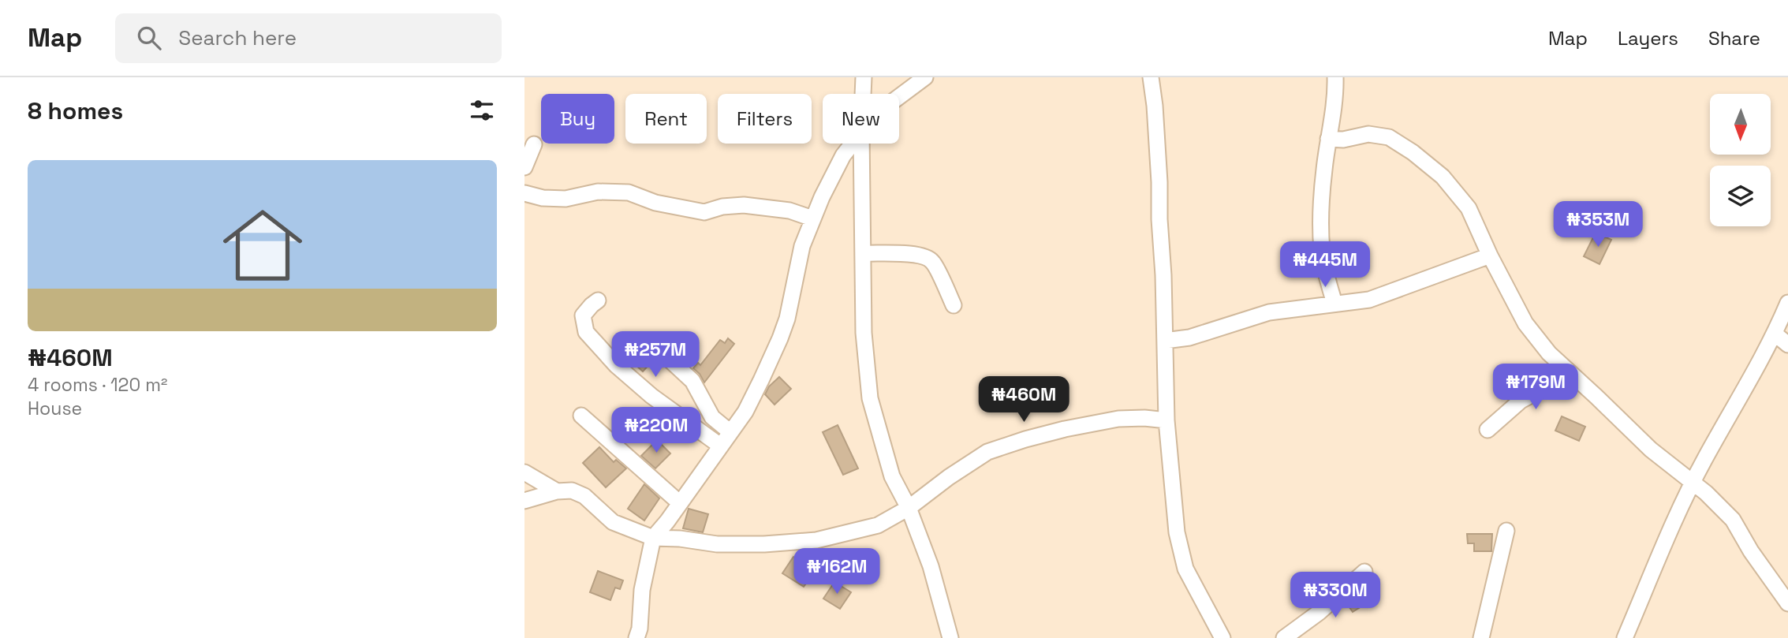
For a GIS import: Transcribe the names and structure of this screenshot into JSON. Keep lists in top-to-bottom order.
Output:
{
  "north": "bottom",
  "page": {
    "header": "Map",
    "search": "Search here",
    "nav": ["Map", "Layers", "Share"],
    "heading": "8 homes",
    "chip": [
      "Buy",
      "Rent",
      "Filters",
      "New"
    ],
    "list": [
      {
        "name": "₦460M",
        "note": "4 rooms · 120 m² · House"
      }
    ],
    "price": [
      "₦353M",
      "₦445M",
      "₦257M",
      "₦179M",
      "₦460M",
      "₦220M",
      "₦162M",
      "₦330M"
    ]
  }
}
